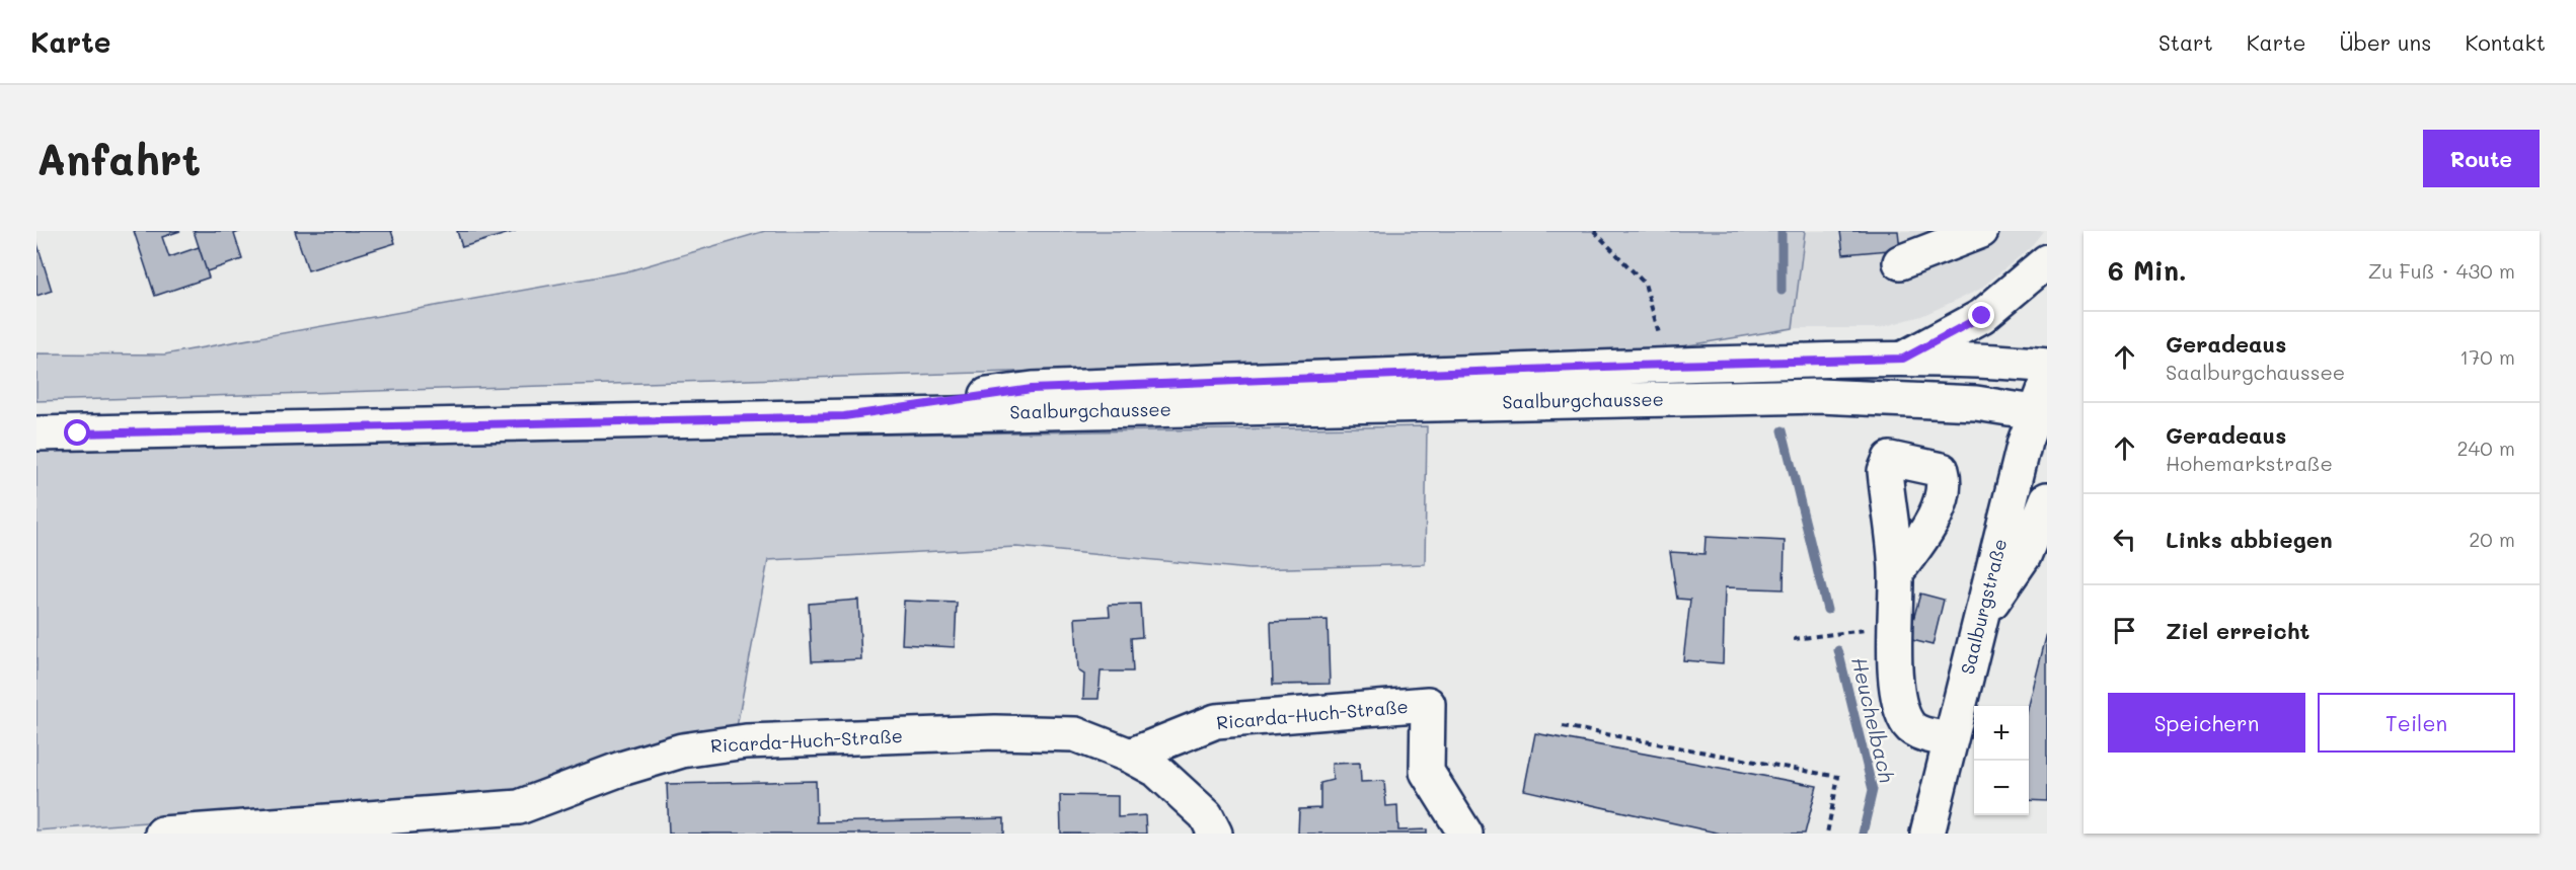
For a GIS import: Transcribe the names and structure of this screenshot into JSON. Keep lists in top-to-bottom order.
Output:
{
  "streets": {
    "main road": ["Saalburgchaussee", "Saalburgstraße", "Ricarda-Huch-Straße"]
  },
  "crossings": [
    ["Saalburgchaussee", "Saalburgstraße"]
  ],
  "water": ["Heuchelbach"],
  "page": {
    "header": "Karte",
    "nav": [
      "Start",
      "Karte",
      "Über uns",
      "Kontakt"
    ],
    "buttons": [
      "Route",
      ["Speichern", "Teilen"]
    ],
    "title": "Anfahrt",
    "heading": ["6 Min.", "Zu Fuß · 430 m"],
    "list": [
      ["Geradeaus", "Saalburgchaussee", "170 m"],
      ["Geradeaus", "Hohemarkstraße", "240 m"],
      ["Links abbiegen", "20 m"],
      "Ziel erreicht"
    ],
    "map_buttons": ["+", "−"]
  }
}
